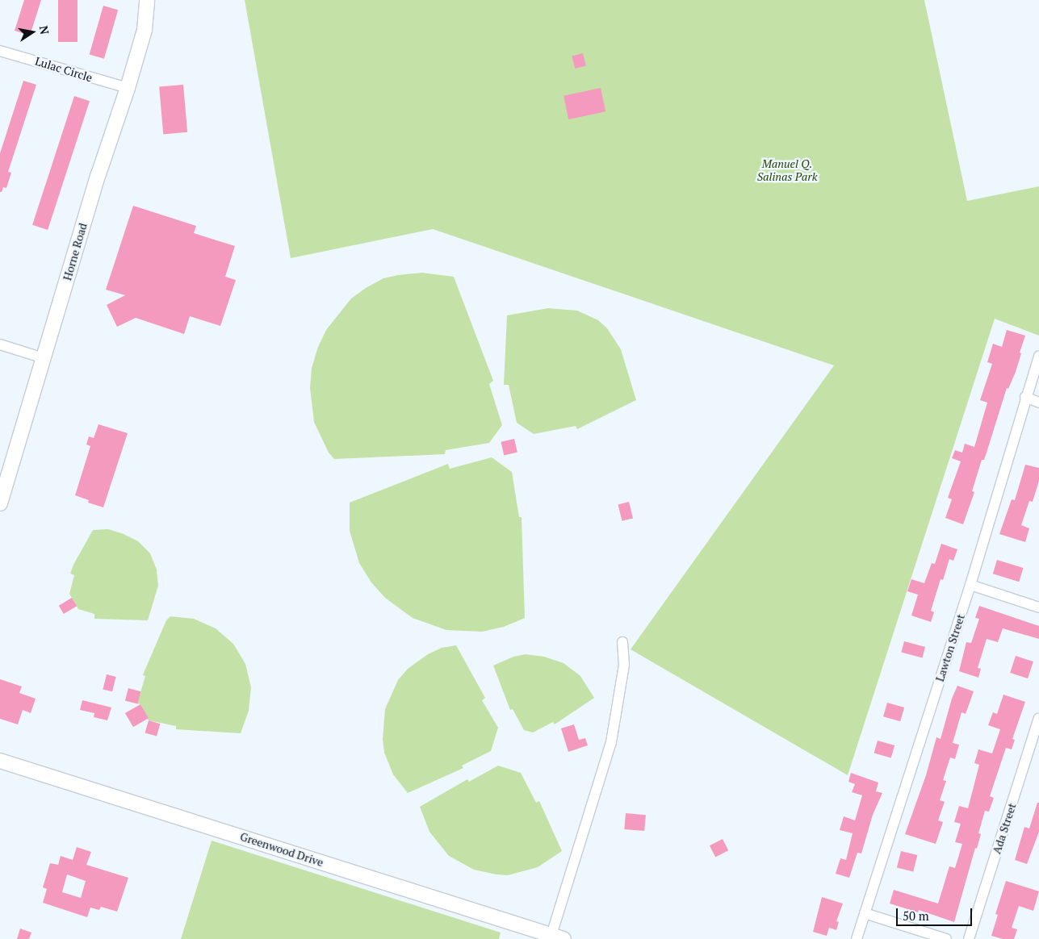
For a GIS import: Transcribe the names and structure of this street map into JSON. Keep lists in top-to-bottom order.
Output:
{
  "streets": {
    "main road": ["Horne Road", "Greenwood Drive"],
    "street": ["Lulac Circle", "Lawton Street", "Ada Street"]
  },
  "crossings": [
    ["Lulac Circle", "Horne Road"]
  ],
  "parks": ["Manuel Q. Salinas Park"],
  "scale_bar": "50 m",
  "north": "right"
}
